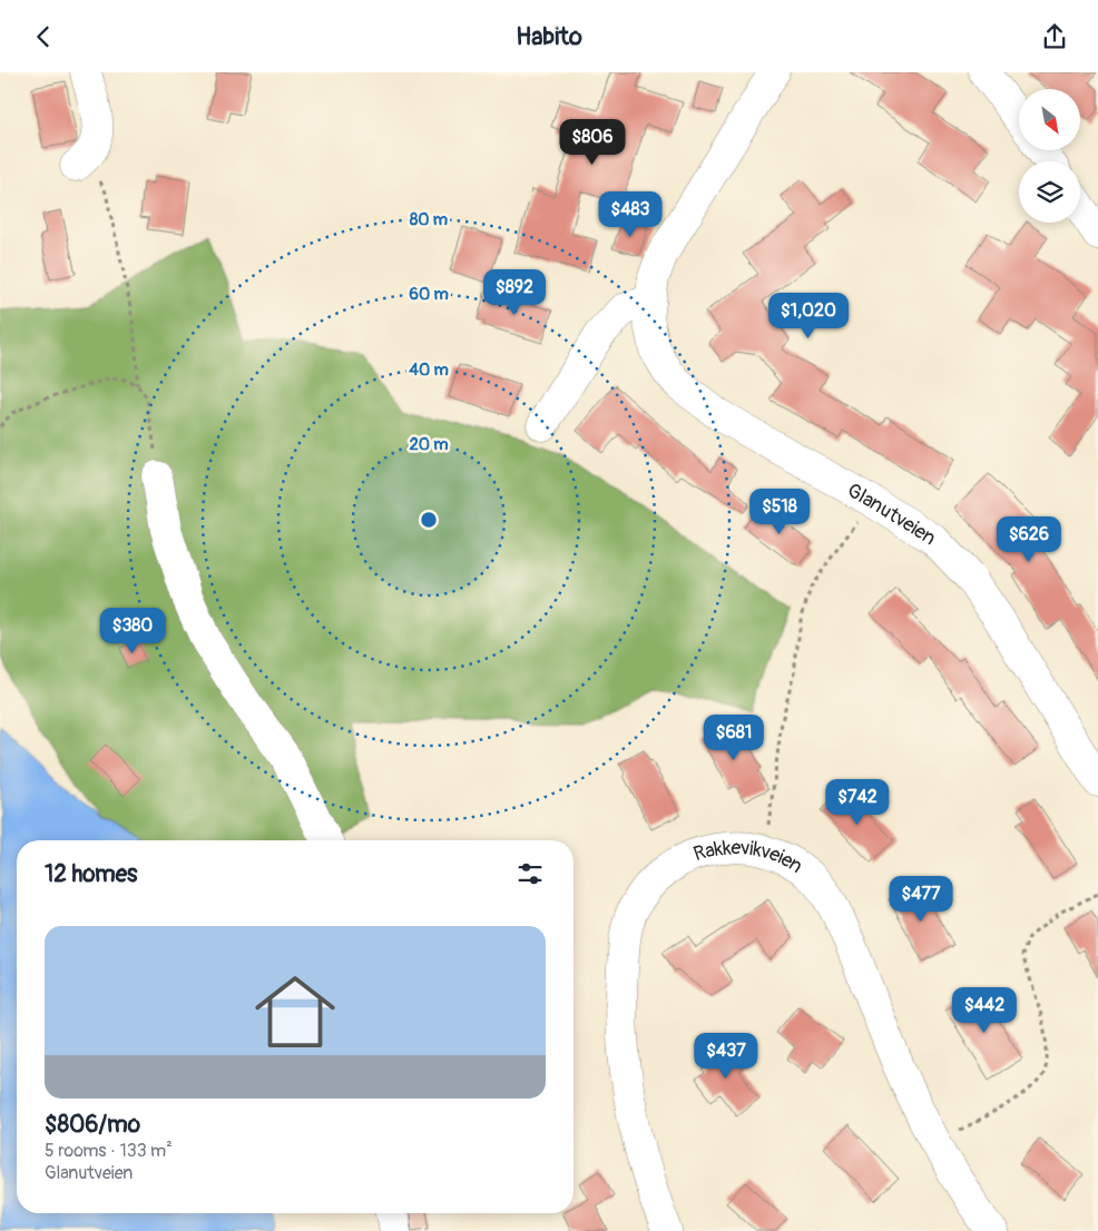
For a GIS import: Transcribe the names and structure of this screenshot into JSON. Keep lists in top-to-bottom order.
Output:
{
  "streets": {
    "street": ["Glanutveien", "Rakkevikveien"]
  },
  "north": "bottom right",
  "page": {
    "header": "Habito",
    "price": [
      "$806",
      "$483",
      "$892",
      "$1,020",
      "$518",
      "$626",
      "$380",
      "$681",
      "$742",
      "$477",
      "$442",
      "$437"
    ],
    "heading": "12 homes",
    "list": [
      {
        "name": "$806/mo",
        "note": "5 rooms · 133 m² · Glanutveien"
      }
    ]
  },
  "rings": [
    "80 m",
    "60 m",
    "40 m",
    "20 m"
  ]
}
